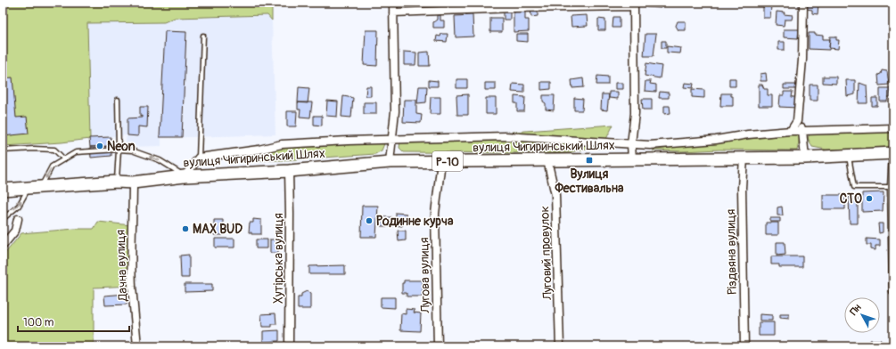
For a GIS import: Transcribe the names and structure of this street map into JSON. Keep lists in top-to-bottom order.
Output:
{
  "streets": {
    "main road": ["вулиця Чигиринський Шлях", "Р-10"],
    "street": [
      "Різдвяна вулиця",
      "Луговий провулок",
      "Хутірська вулиця",
      "Дачна вулиця",
      "Лугова вулиця"
    ]
  },
  "crossings": [
    ["вулиця Чигиринський Шлях", "Різдвяна вулиця"],
    ["вулиця Чигиринський Шлях", "Луговий провулок"],
    ["вулиця Чигиринський Шлях", "Хутірська вулиця"],
    ["вулиця Чигиринський Шлях", "Дачна вулиця"],
    ["вулиця Чигиринський Шлях", "Лугова вулиця"]
  ],
  "places": {
    "other": [
      "Neon",
      "СТО",
      "Родинне курча",
      "MAX BUD"
    ],
    "transit": ["Вулиця Фестивальна"]
  },
  "scale_bar": "100 m",
  "north": "top left"
}
